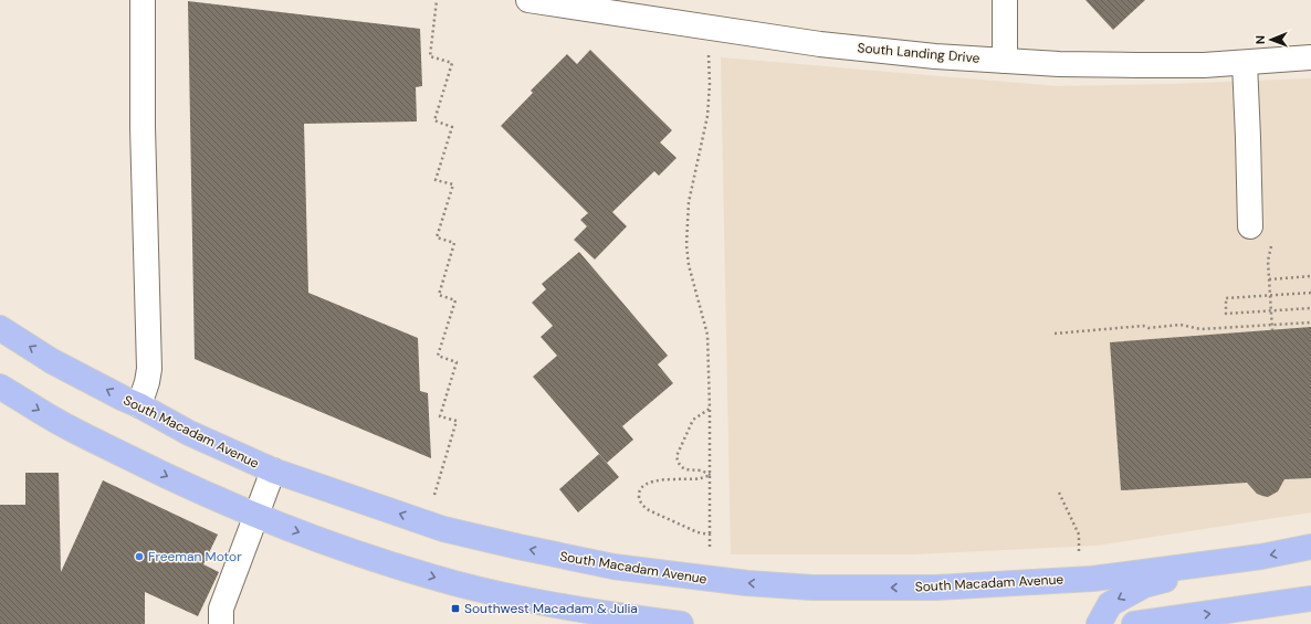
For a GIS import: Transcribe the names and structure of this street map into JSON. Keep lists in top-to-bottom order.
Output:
{
  "streets": {
    "main road": ["South Macadam Avenue"],
    "street": ["South Landing Drive"]
  },
  "places": {
    "other": ["Freeman Motor"],
    "transit": ["Southwest Macadam & Julia"]
  },
  "north": "left"
}
